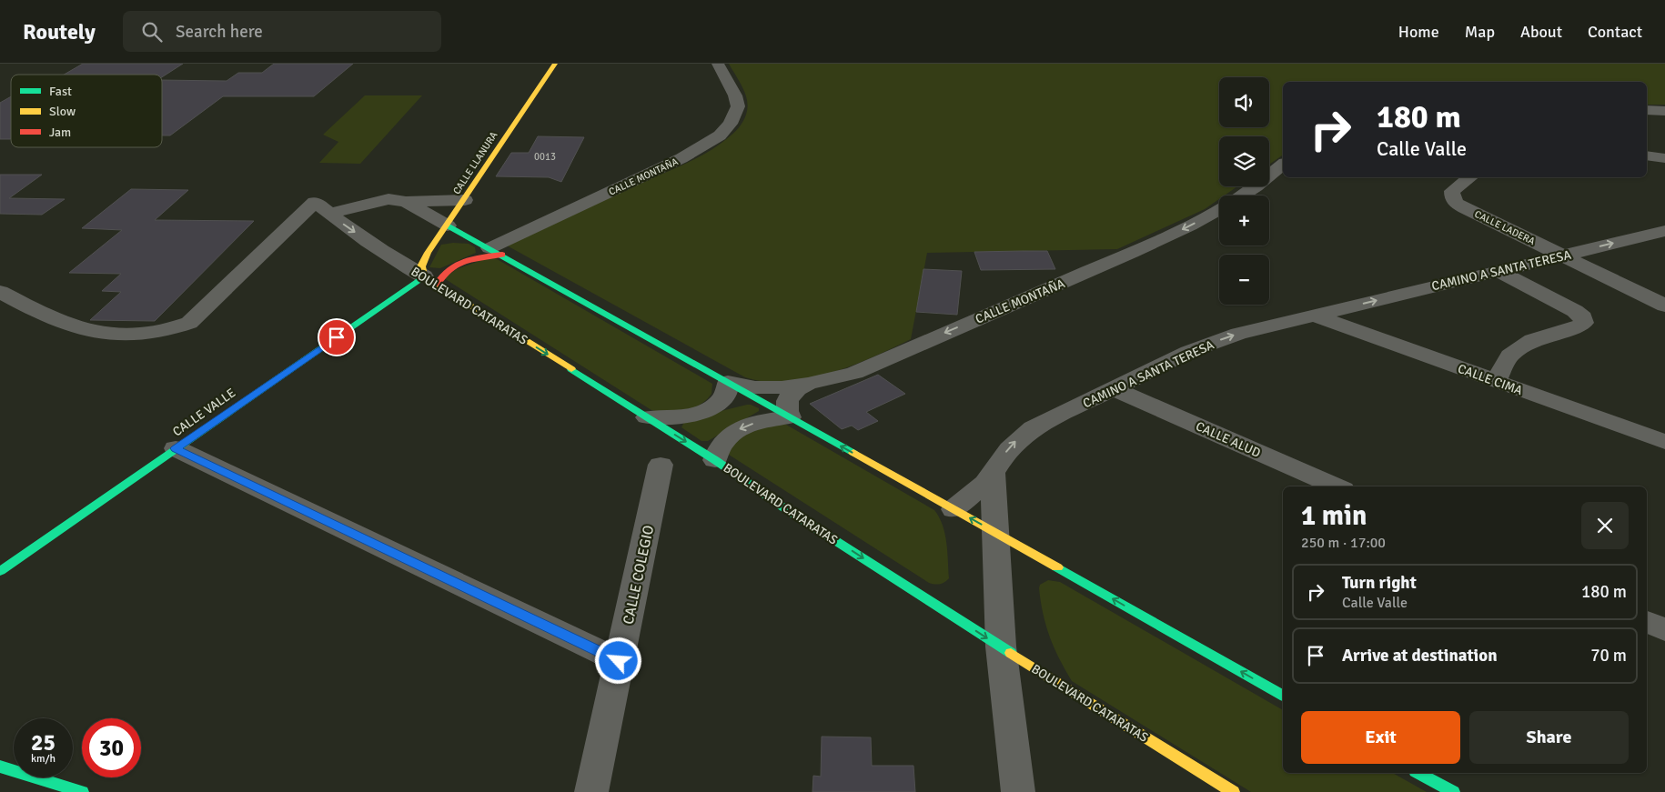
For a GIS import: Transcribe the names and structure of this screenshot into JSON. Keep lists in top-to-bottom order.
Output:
{
  "streets": {
    "street": [
      "CALLE LLANURA",
      "CALLE MONTAÑA",
      "CALLE LADERA",
      "CAMINO A SANTA TERESA",
      "BOULEVARD CATARATAS",
      "CALLE CIMA",
      "CALLE VALLE",
      "CALLE ALUD",
      "CALLE COLEGIO"
    ]
  },
  "crossings": [
    ["CALLE LLANURA", "BOULEVARD CATARATAS"],
    ["CALLE LLANURA", "CALLE VALLE"],
    ["CALLE MONTAÑA", "CALLE VALLE"],
    ["CALLE LADERA", "CAMINO A SANTA TERESA"],
    ["CAMINO A SANTA TERESA", "CALLE CIMA"],
    ["CAMINO A SANTA TERESA", "CALLE ALUD"],
    ["BOULEVARD CATARATAS", "CALLE VALLE"]
  ],
  "one_way": ["CALLE MONTAÑA", "CAMINO A SANTA TERESA"],
  "house_numbers": ["0013"],
  "legend": ["Fast", "Slow", "Jam"],
  "page": {
    "header": "Routely",
    "search": "Search here",
    "nav": [
      "Home",
      "Map",
      "About",
      "Contact"
    ],
    "map_buttons": ["+", "−"],
    "turn": ["180 m", "Calle Valle"],
    "heading": ["1 min", "250 m · 17:00"],
    "list": [
      {
        "name": "Turn right",
        "note": "Calle Valle",
        "value": "180 m"
      },
      {
        "name": "Arrive at destination",
        "value": "70 m"
      }
    ],
    "buttons": ["Exit", "Share"],
    "speed": "25 km/h",
    "limit": "30"
  }
}
